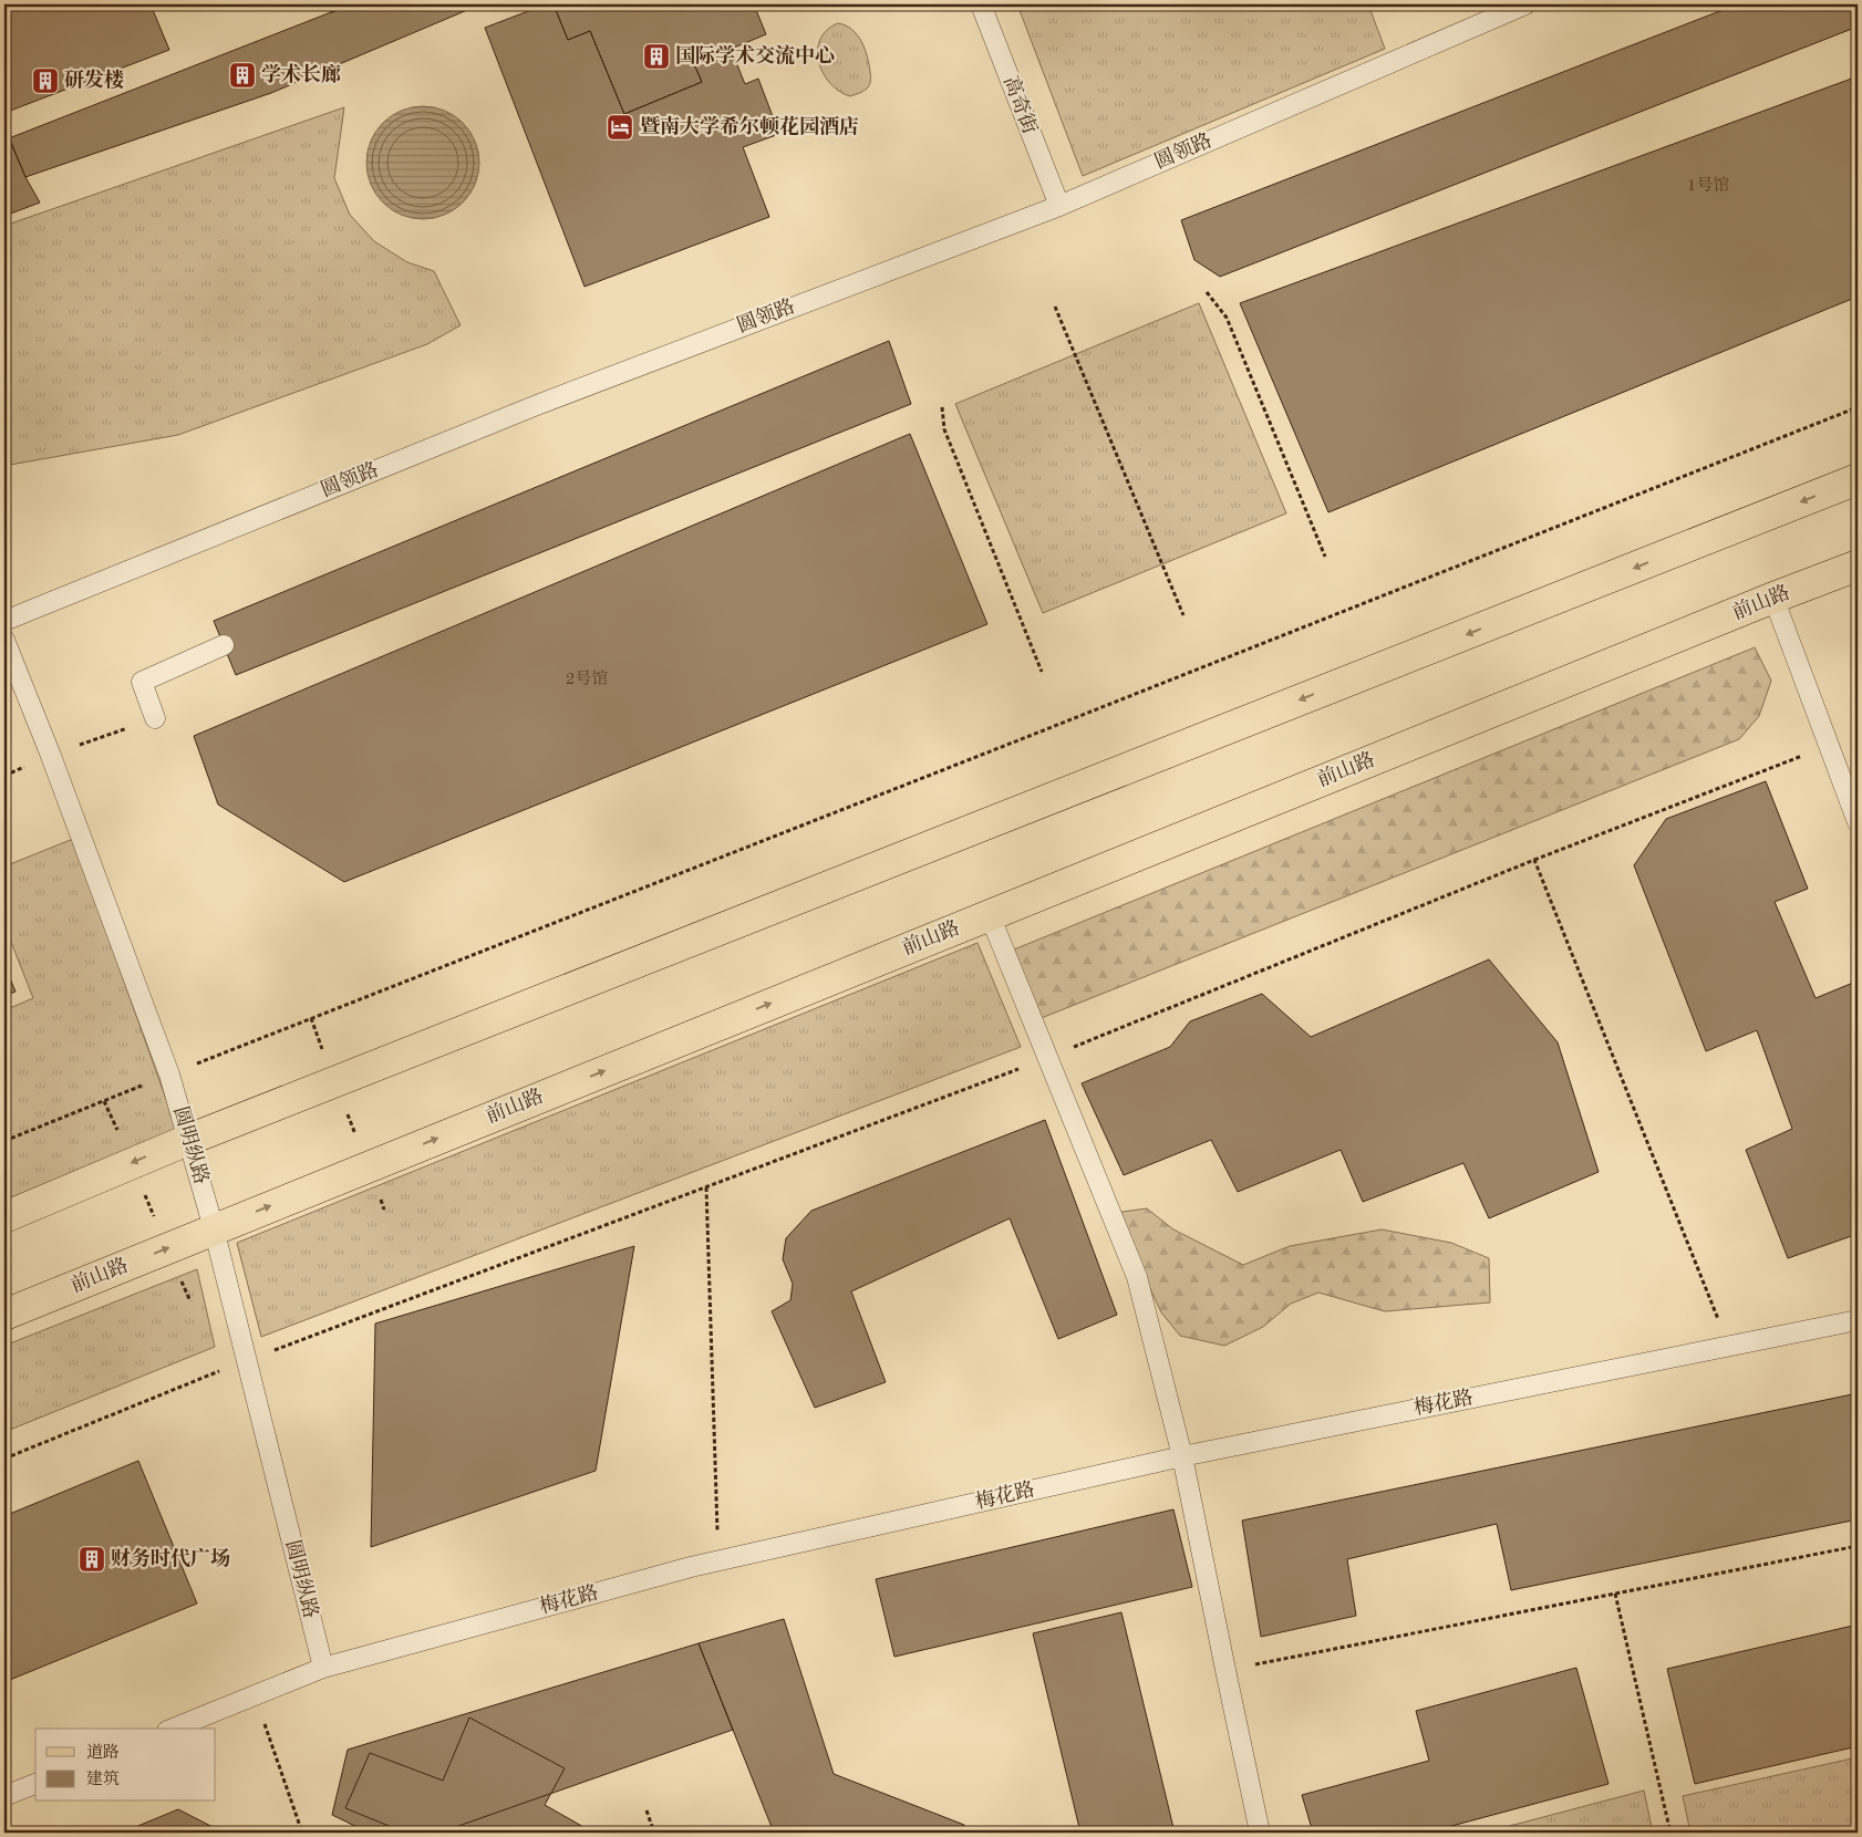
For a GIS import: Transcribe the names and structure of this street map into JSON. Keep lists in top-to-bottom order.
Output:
{
  "streets": {
    "main road": ["前山路"],
    "lane": [
      "高奇街",
      "圆领路",
      "圆明纵路",
      "梅花路"
    ]
  },
  "crossings": [
    ["高奇街", "圆领路"],
    ["前山路", "圆明纵路"],
    ["圆明纵路", "梅花路"]
  ],
  "places": {
    "building": [
      "国际学术交流中心",
      "学术长廊",
      "研发楼",
      "财务时代广场"
    ],
    "hotel": ["暨南大学希尔顿花园酒店"]
  },
  "house_numbers": ["1号馆", "2号馆"],
  "legend": ["道路", "建筑"]
}
